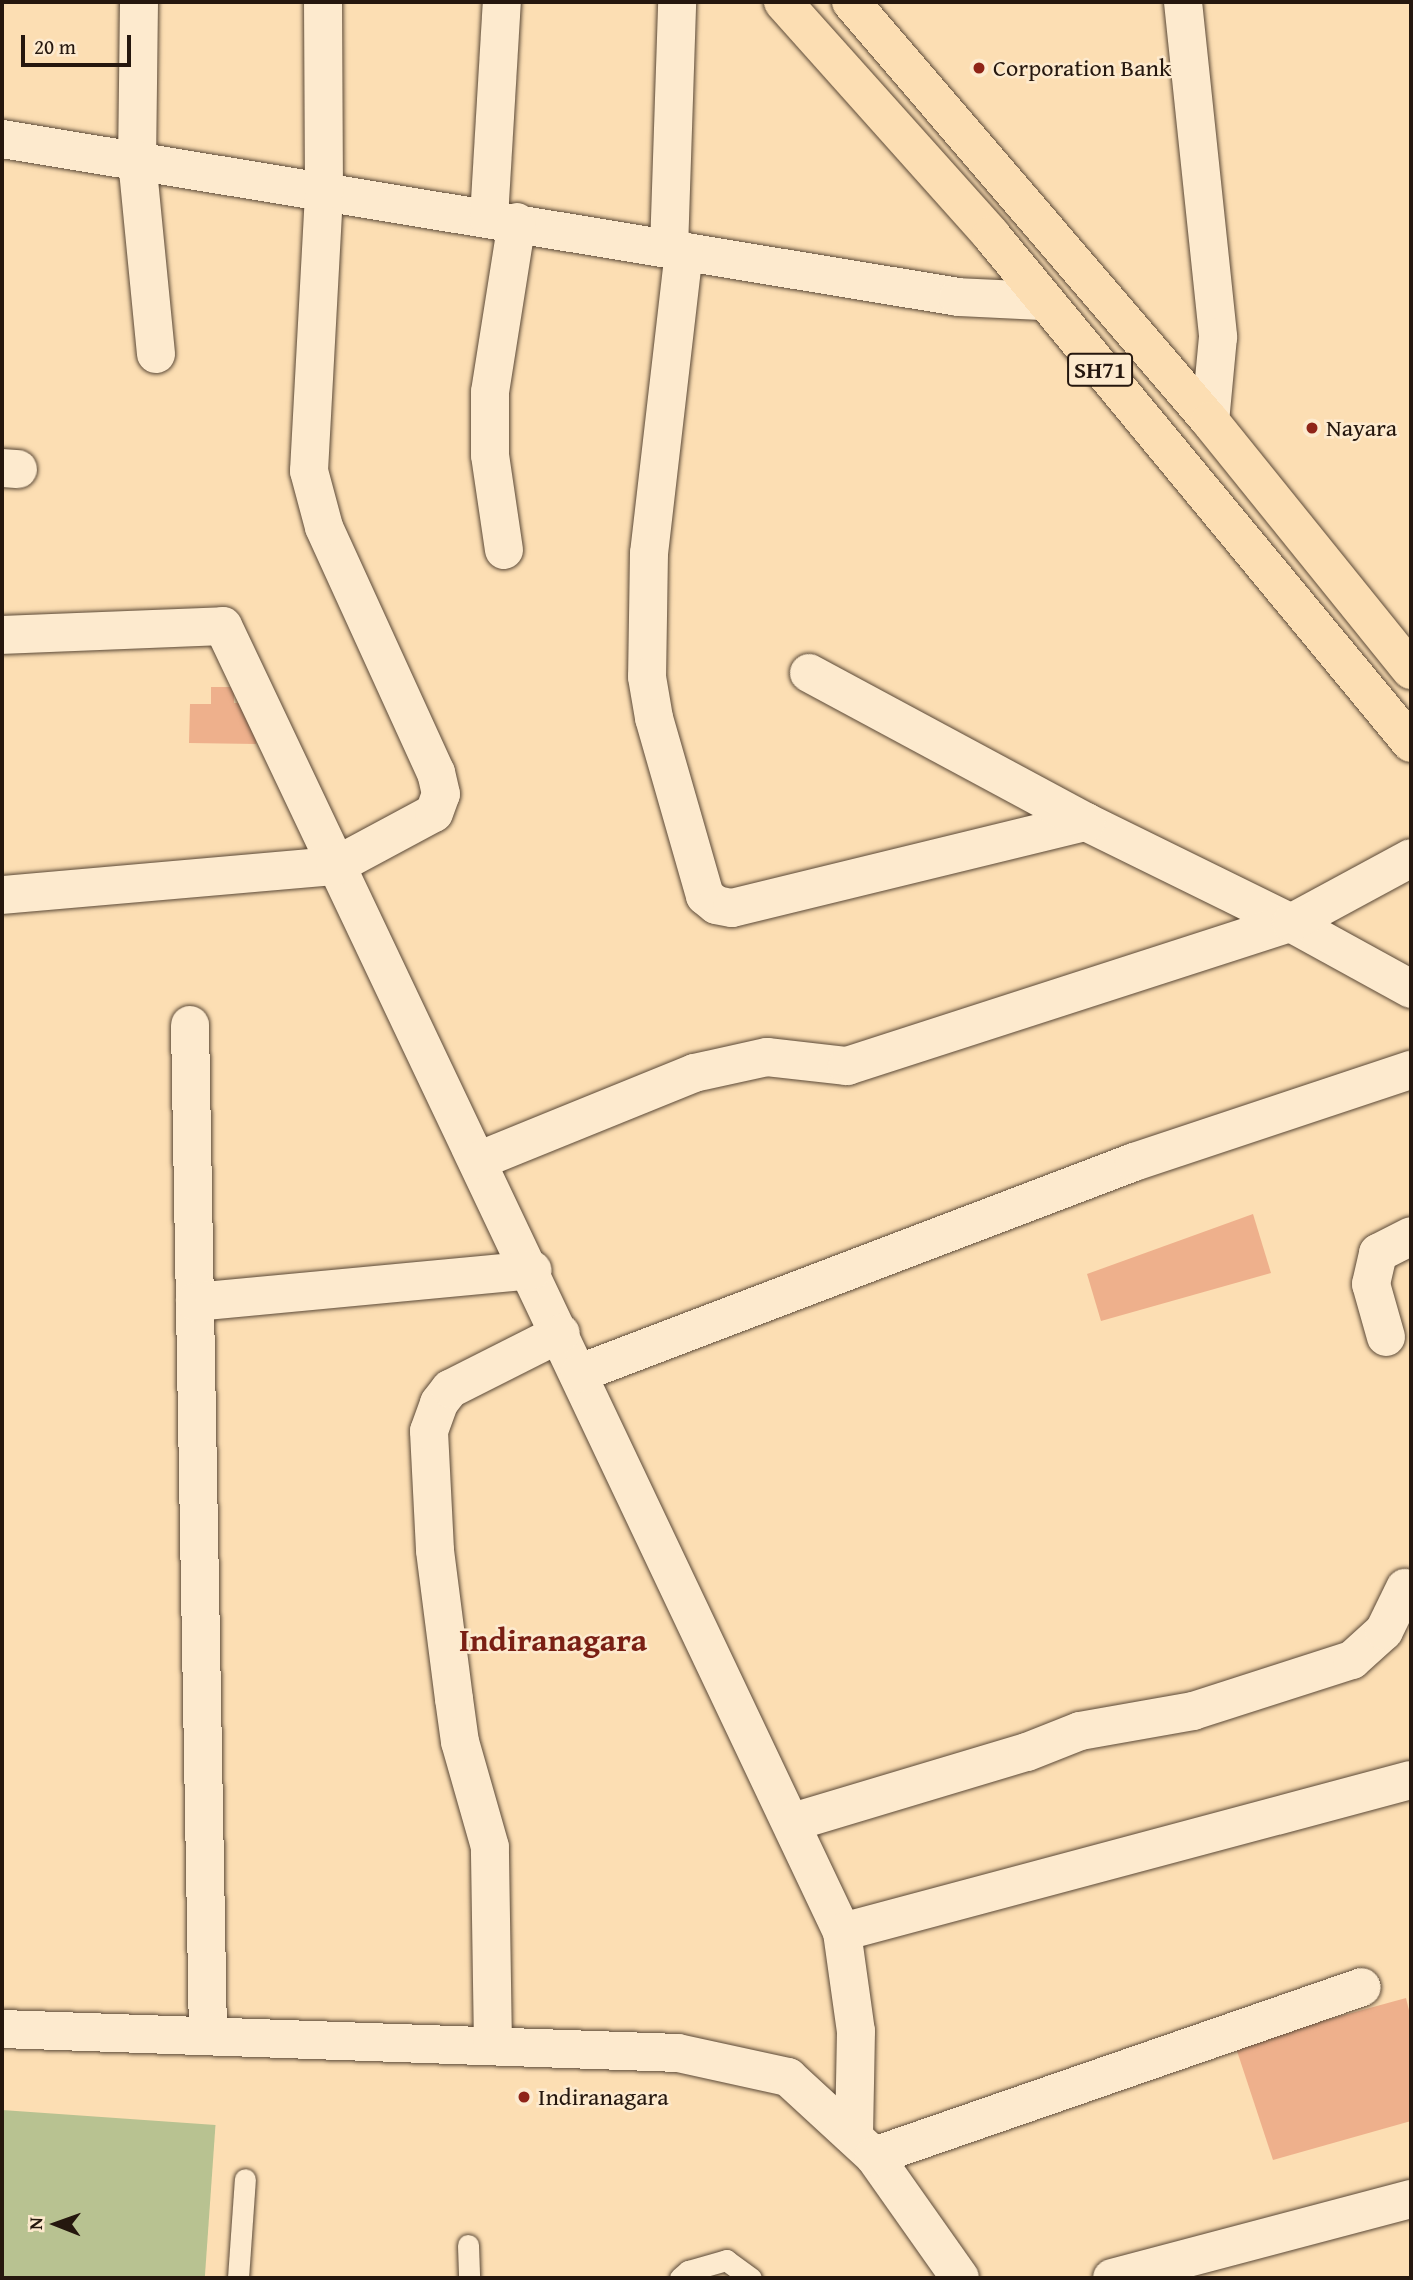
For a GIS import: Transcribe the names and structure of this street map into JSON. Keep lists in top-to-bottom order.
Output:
{
  "streets": {
    "main road": ["SH71"]
  },
  "districts": ["Indiranagara"],
  "places": ["Corporation Bank", "Nayara", "Indiranagara"],
  "scale_bar": "20 m",
  "north": "left"
}
